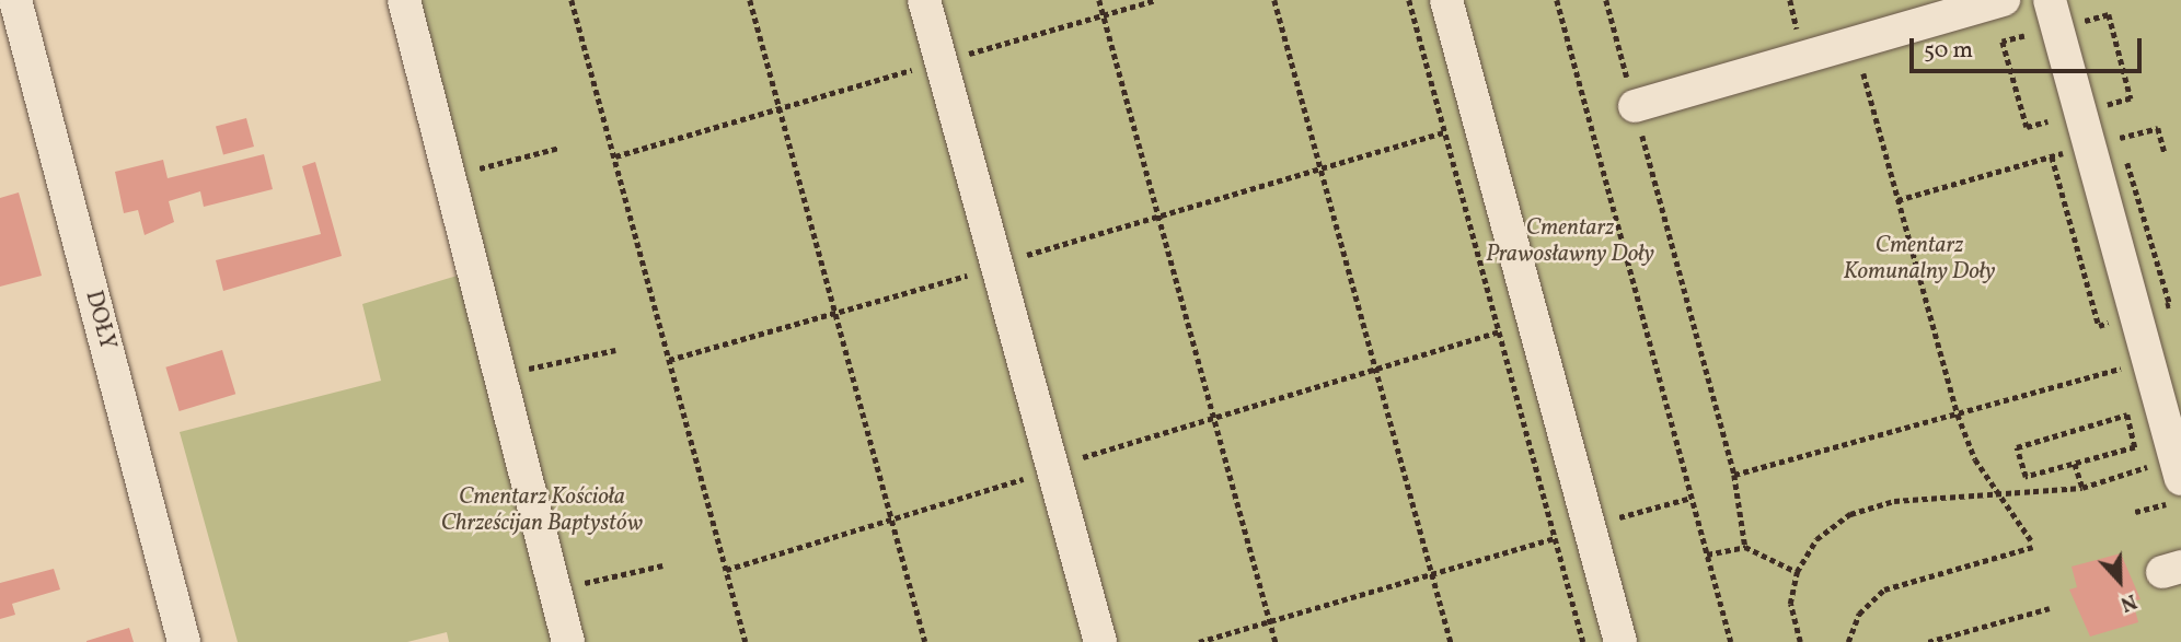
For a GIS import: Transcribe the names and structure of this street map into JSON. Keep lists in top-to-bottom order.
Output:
{
  "streets": {
    "street": ["DOŁY"]
  },
  "parks": ["Cmentarz Prawosławny Doły", "Cmentarz Komunalny Doły", "Cmentarz Kościoła Chrześcijan Baptystów"],
  "scale_bar": "50 m",
  "north": "bottom"
}
